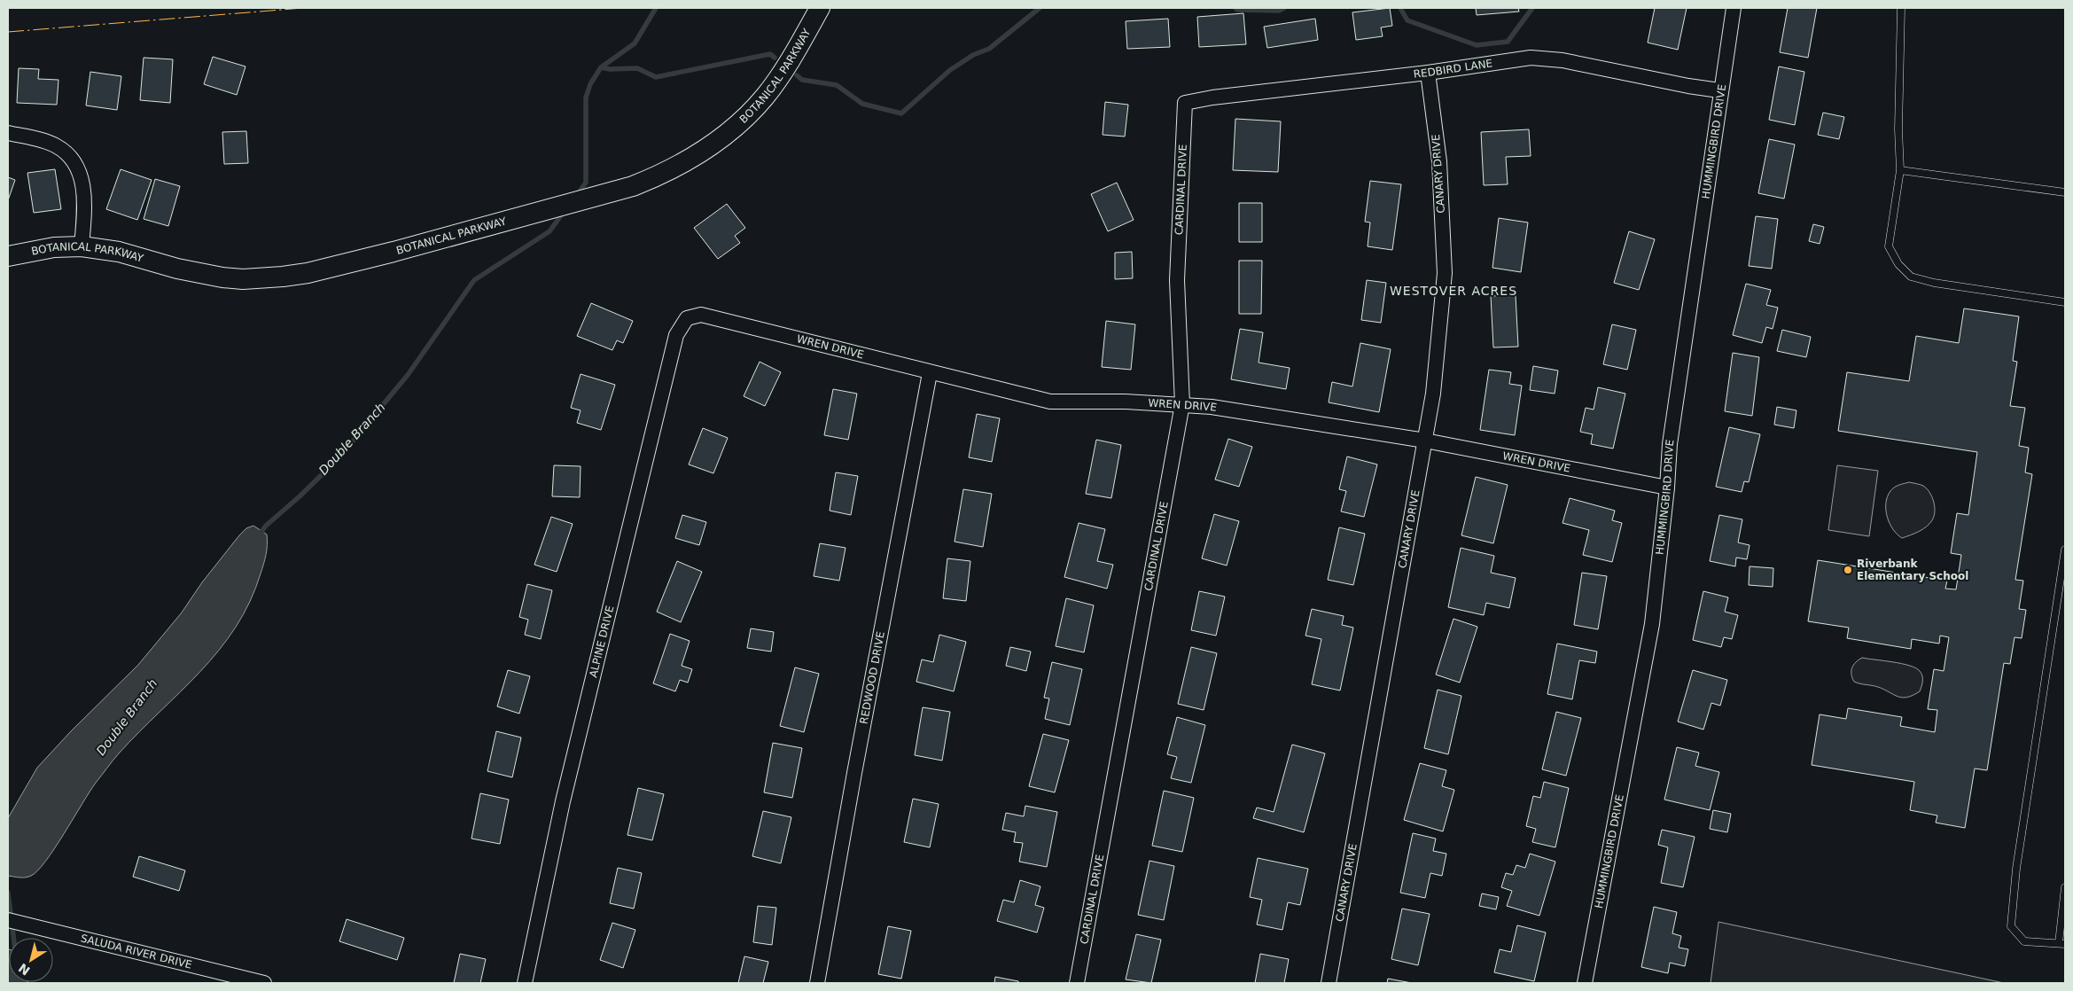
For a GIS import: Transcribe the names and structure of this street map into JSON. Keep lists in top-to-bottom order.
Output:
{
  "streets": {
    "street": [
      "REDBIRD LANE",
      "BOTANICAL PARKWAY",
      "HUMMINGBIRD DRIVE",
      "CANARY DRIVE",
      "CARDINAL DRIVE",
      "WREN DRIVE",
      "ALPINE DRIVE",
      "REDWOOD DRIVE",
      "SALUDA RIVER DRIVE"
    ]
  },
  "crossings": [
    ["REDBIRD LANE", "HUMMINGBIRD DRIVE"],
    ["REDBIRD LANE", "CANARY DRIVE"],
    ["REDBIRD LANE", "CARDINAL DRIVE"],
    ["HUMMINGBIRD DRIVE", "WREN DRIVE"],
    ["CANARY DRIVE", "WREN DRIVE"],
    ["CARDINAL DRIVE", "WREN DRIVE"],
    ["WREN DRIVE", "ALPINE DRIVE"],
    ["WREN DRIVE", "REDWOOD DRIVE"]
  ],
  "districts": ["WESTOVER ACRES"],
  "water": ["Double Branch"],
  "places": ["Riverbank Elementary School"],
  "north": "bottom left"
}
